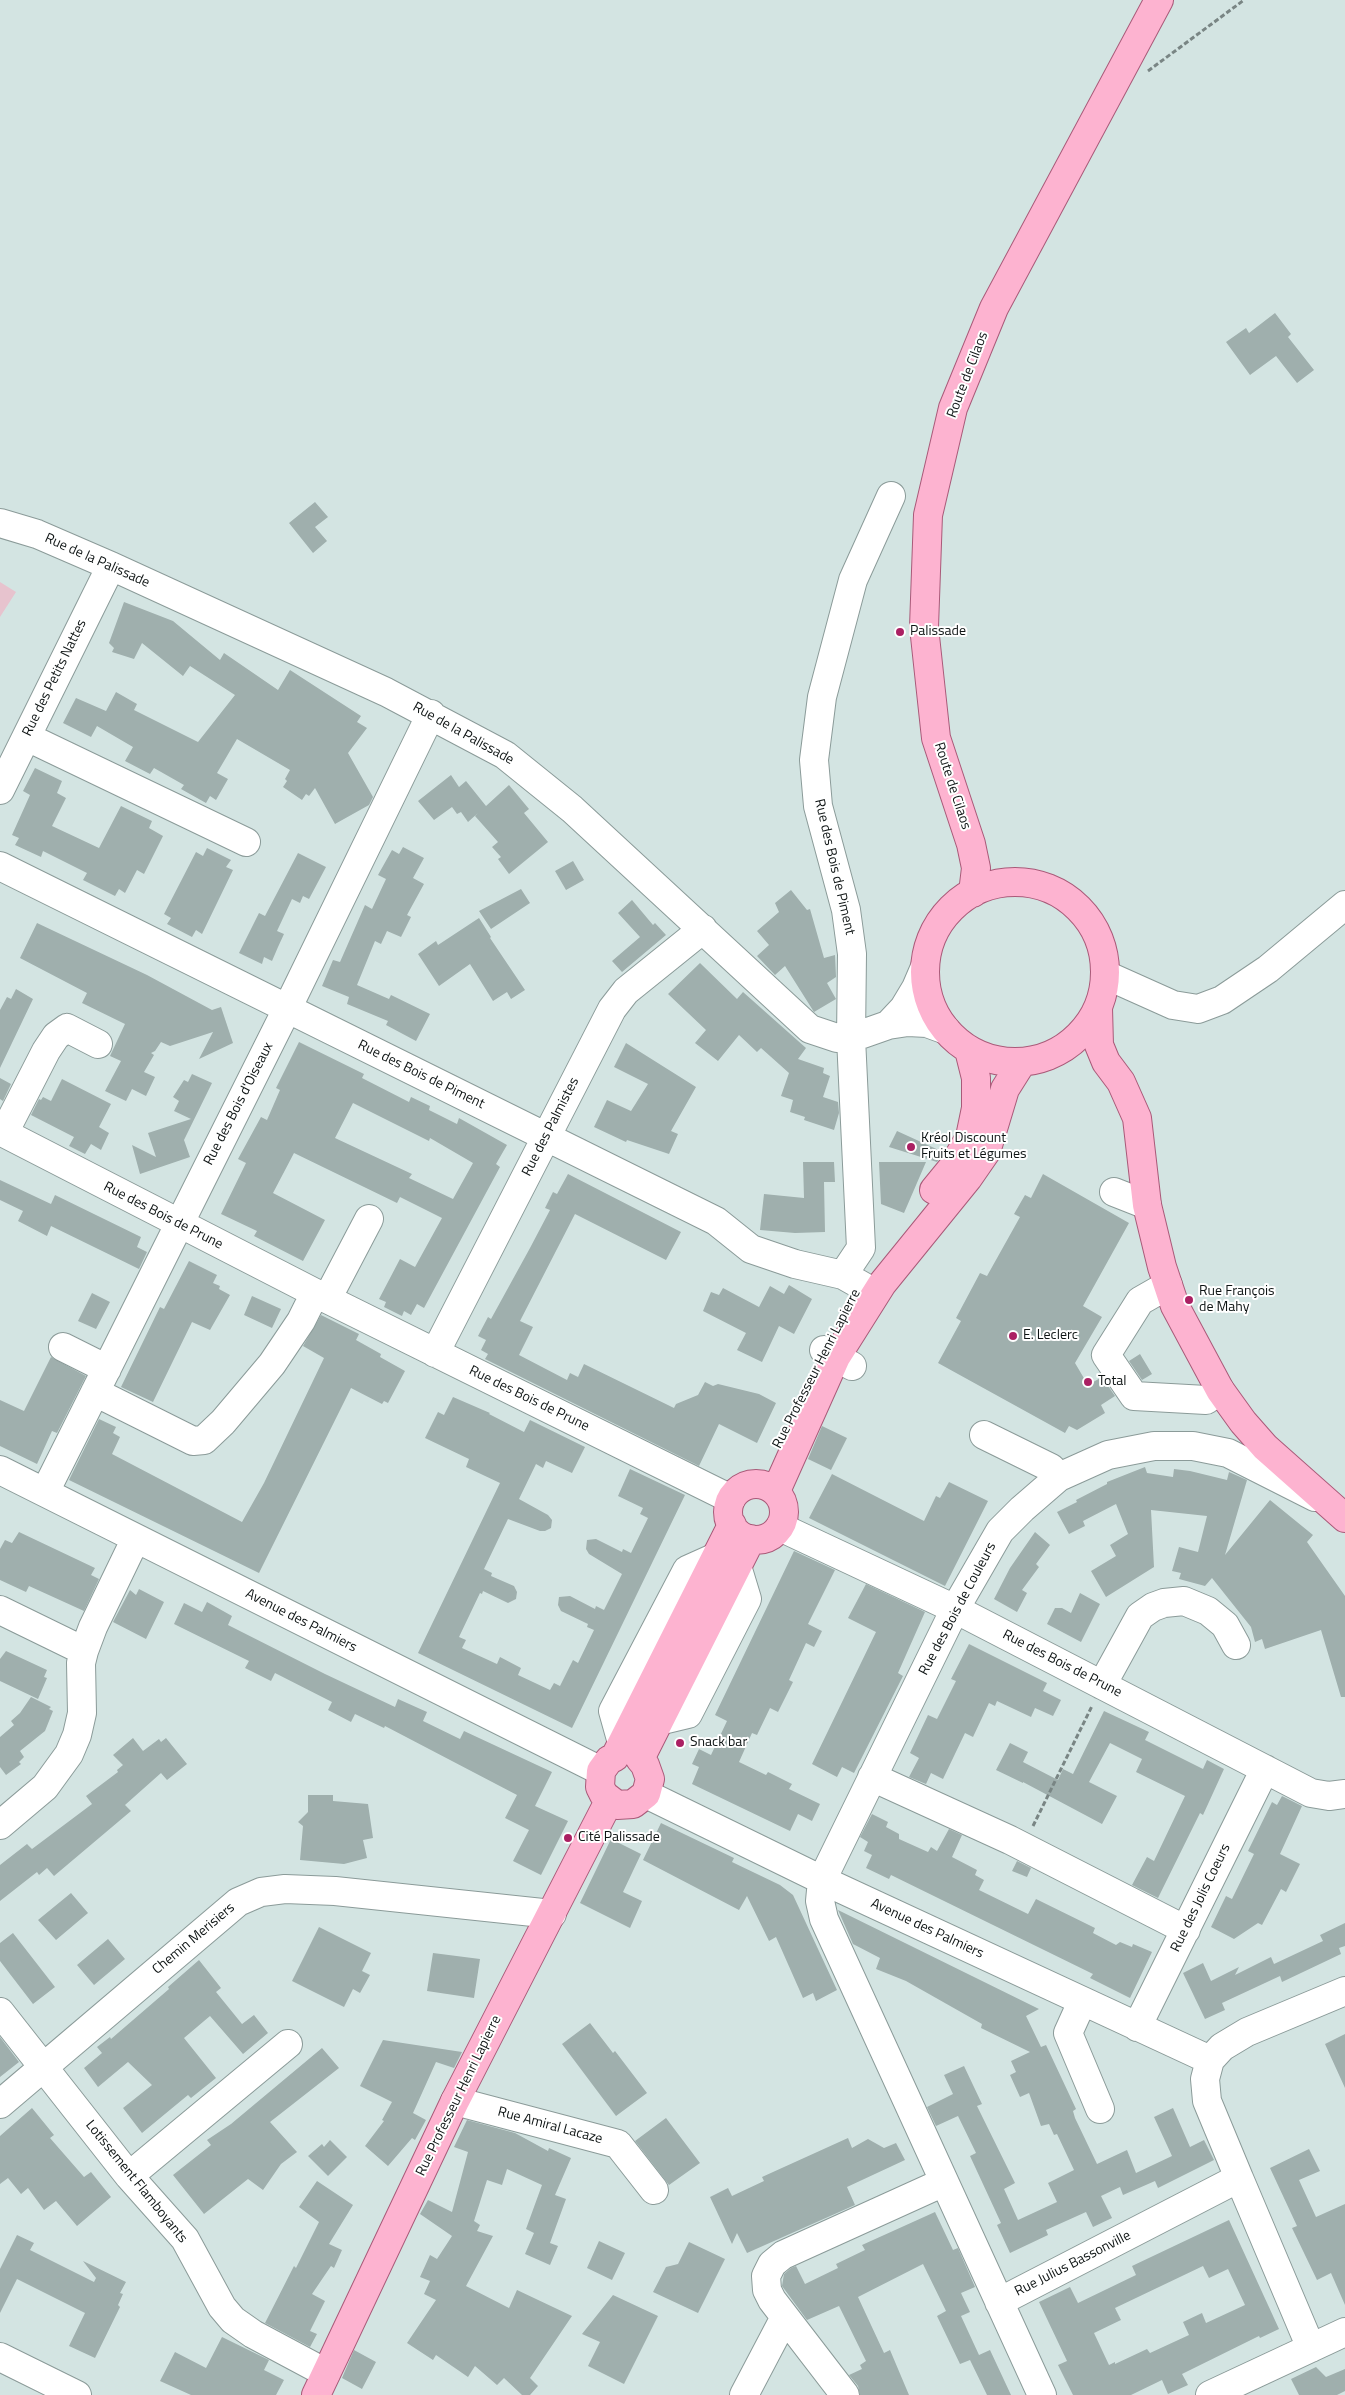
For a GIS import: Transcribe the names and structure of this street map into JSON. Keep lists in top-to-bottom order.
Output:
{
  "streets": {
    "main road": ["Route de Cilaos", "Rue Professeur Henri Lapierre"],
    "street": [
      "Rue de la Palissade",
      "Rue des Petits Nattes",
      "Rue des Bois de Piment",
      "Rue des Bois d'Oiseaux",
      "Rue des Palmistes",
      "Rue des Bois de Prune",
      "Rue des Bois de Couleurs",
      "Avenue des Palmiers",
      "Rue des Jolis Coeurs",
      "Chemin Merisiers",
      "Rue Amiral Lacaze",
      "Lotissement Flamboyants",
      "Rue Julius Bassonville"
    ]
  },
  "crossings": [
    ["Rue de la Palissade", "Rue des Petits Nattes"],
    ["Rue de la Palissade", "Rue des Bois de Piment"],
    ["Rue de la Palissade", "Rue des Bois d'Oiseaux"],
    ["Rue de la Palissade", "Rue des Palmistes"],
    ["Rue des Bois de Piment", "Rue des Bois d'Oiseaux"],
    ["Rue des Bois de Piment", "Rue des Palmistes"],
    ["Rue des Bois de Piment", "Rue Professeur Henri Lapierre"],
    ["Rue des Bois d'Oiseaux", "Rue des Bois de Prune"],
    ["Rue des Bois d'Oiseaux", "Avenue des Palmiers"],
    ["Rue des Palmistes", "Rue des Bois de Prune"],
    ["Rue des Bois de Prune", "Rue Professeur Henri Lapierre"],
    ["Rue des Bois de Prune", "Rue des Bois de Couleurs"],
    ["Rue des Bois de Prune", "Rue des Jolis Coeurs"],
    ["Rue Professeur Henri Lapierre", "Avenue des Palmiers"],
    ["Rue Professeur Henri Lapierre", "Chemin Merisiers"],
    ["Rue Professeur Henri Lapierre", "Rue Amiral Lacaze"],
    ["Rue Professeur Henri Lapierre", "Lotissement Flamboyants"],
    ["Rue des Bois de Couleurs", "Avenue des Palmiers"],
    ["Rue des Bois de Couleurs", "Rue Julius Bassonville"],
    ["Avenue des Palmiers", "Rue des Jolis Coeurs"],
    ["Avenue des Palmiers", "Rue Julius Bassonville"],
    ["Chemin Merisiers", "Lotissement Flamboyants"]
  ],
  "places": [
    "Palissade",
    "Kréol Discount Fruits et Légumes",
    "Rue François de Mahy",
    "E. Leclerc",
    "Total",
    "Snack bar",
    "Cité Palissade"
  ]
}
